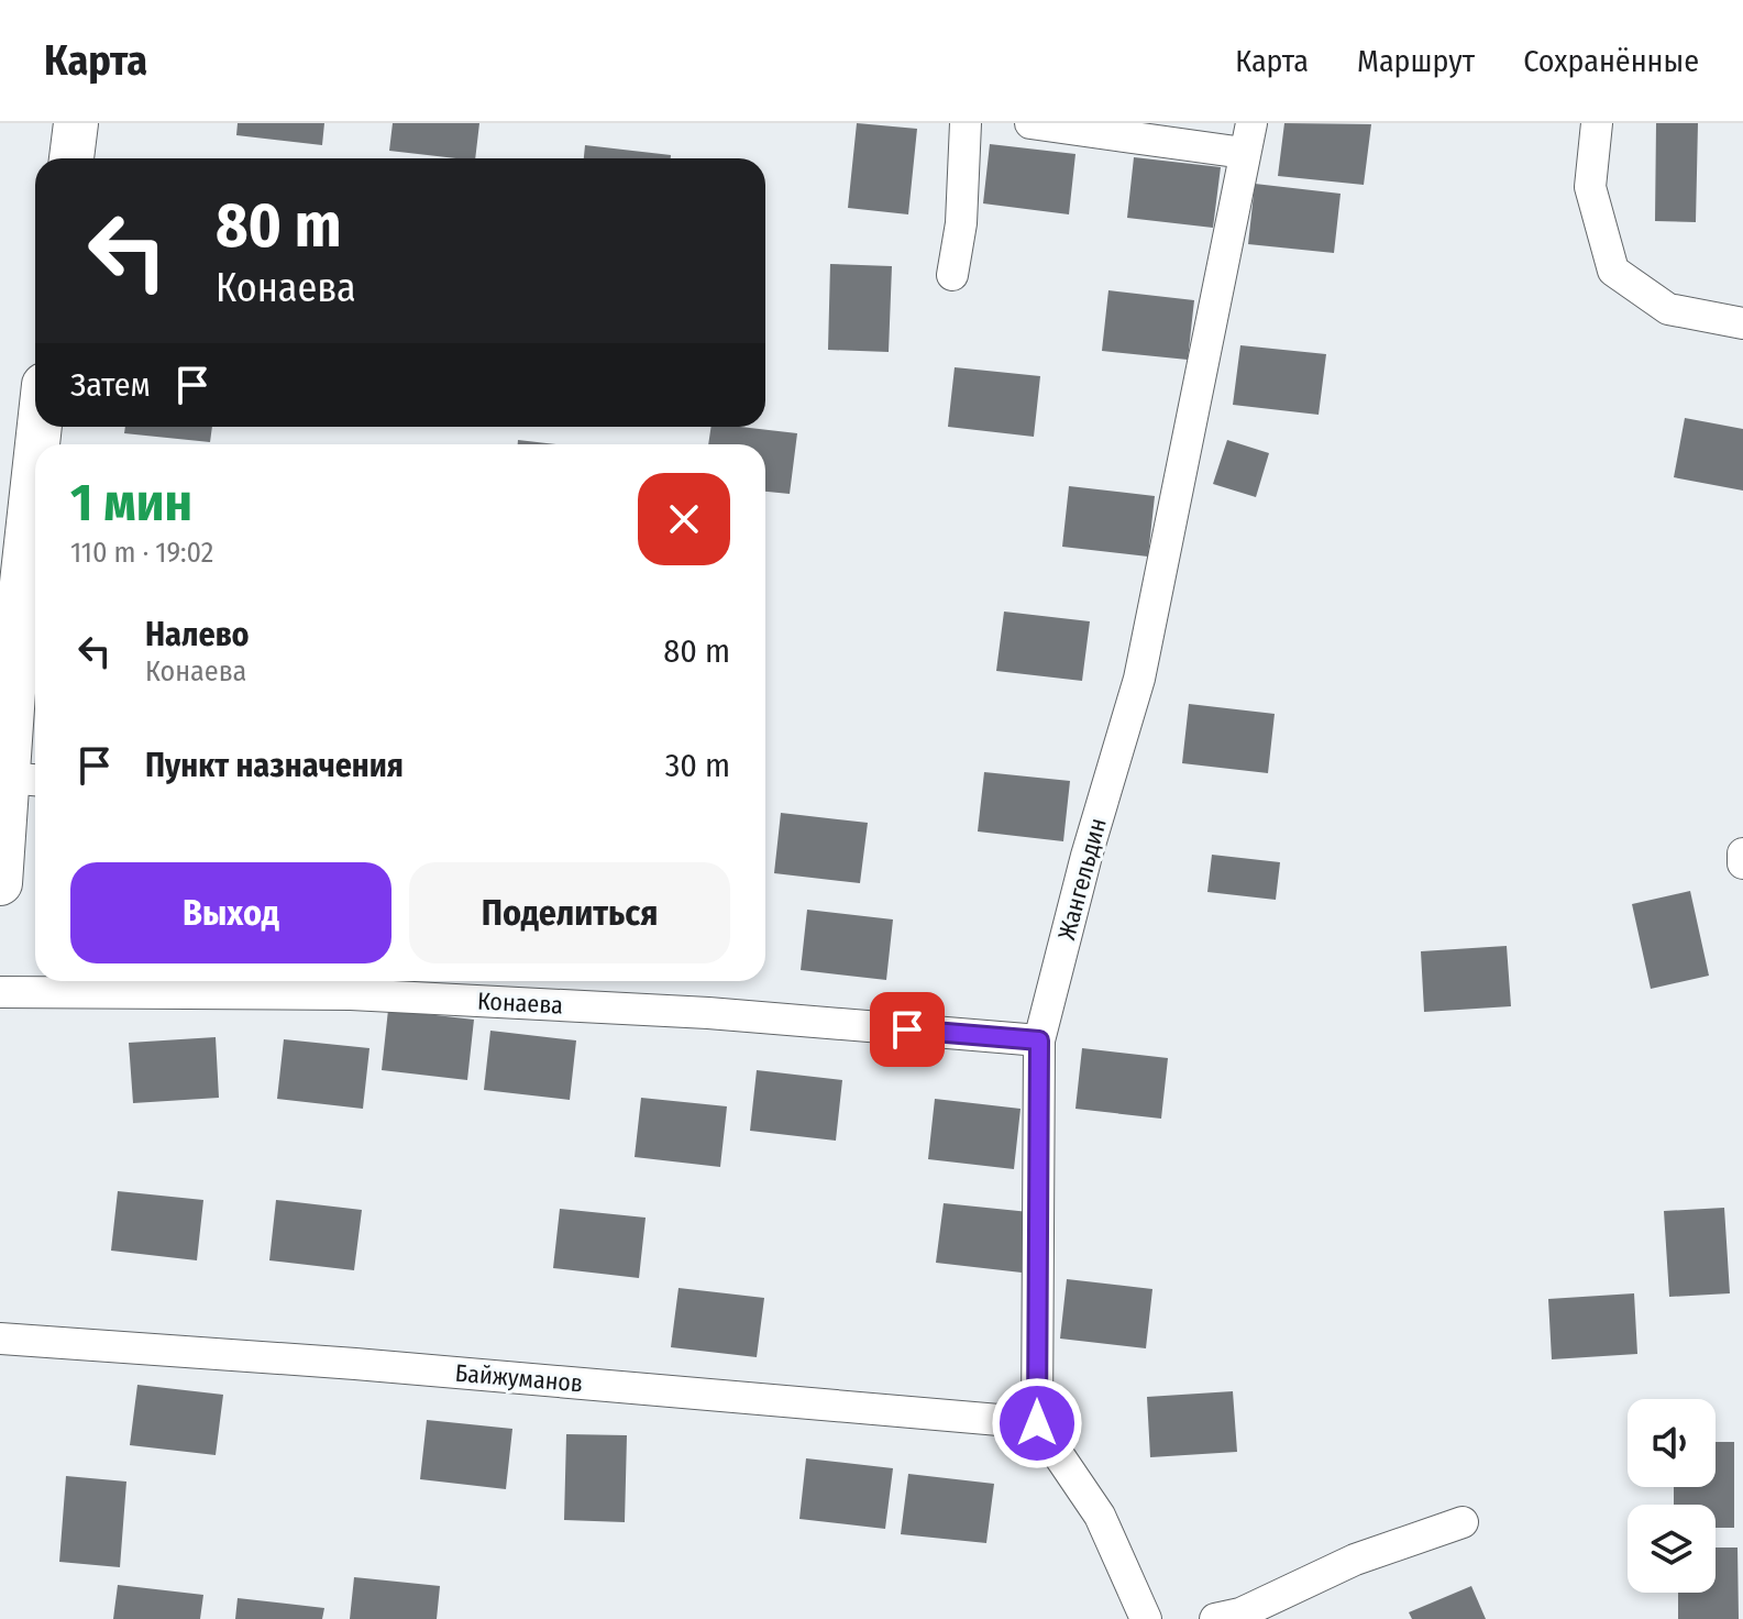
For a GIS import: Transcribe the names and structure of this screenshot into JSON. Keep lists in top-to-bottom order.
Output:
{
  "streets": {
    "street": ["Жангельдин", "Конаева", "Байжуманов"]
  },
  "crossings": [
    ["Жангельдин", "Конаева"],
    ["Жангельдин", "Байжуманов"]
  ],
  "page": {
    "header": "Карта",
    "nav": ["Карта", "Маршрут", "Сохранённые"],
    "turn": ["80 m", "Конаева"],
    "then": "Затем",
    "heading": ["1 мин", "110 m · 19:02"],
    "list": [
      {
        "name": "Налево",
        "note": "Конаева",
        "value": "80 m"
      },
      {
        "name": "Пункт назначения",
        "value": "30 m"
      }
    ],
    "buttons": ["Выход", "Поделиться"]
  }
}
